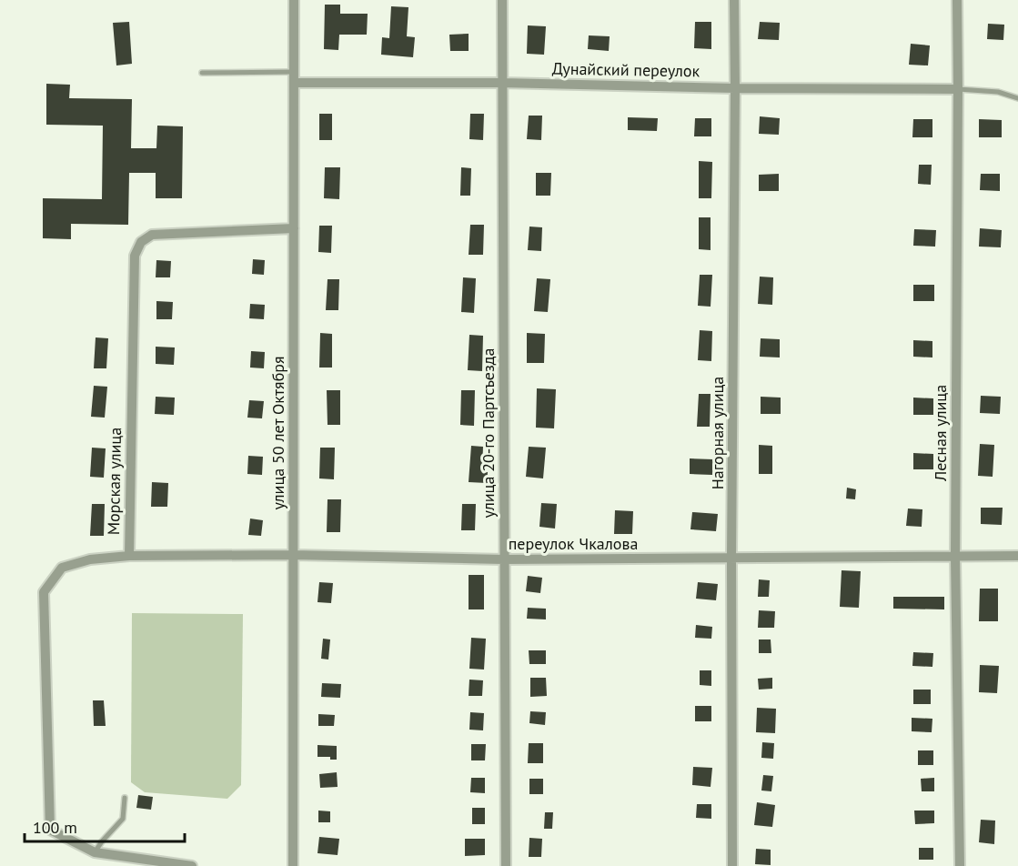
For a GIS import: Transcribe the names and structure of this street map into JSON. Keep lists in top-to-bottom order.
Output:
{
  "streets": {
    "street": [
      "Дунайский переулок",
      "улица 50 лет Октября",
      "улица 20-го Партсъезда",
      "Нагорная улица",
      "Лесная улица",
      "Морская улица",
      "переулок Чкалова"
    ]
  },
  "crossings": [
    ["Дунайский переулок", "улица 50 лет Октября"],
    ["Дунайский переулок", "улица 20-го Партсъезда"],
    ["Дунайский переулок", "Нагорная улица"],
    ["Дунайский переулок", "Лесная улица"],
    ["улица 50 лет Октября", "Морская улица"],
    ["улица 50 лет Октября", "переулок Чкалова"],
    ["улица 20-го Партсъезда", "переулок Чкалова"],
    ["Нагорная улица", "переулок Чкалова"],
    ["Лесная улица", "переулок Чкалова"],
    ["Морская улица", "переулок Чкалова"]
  ],
  "scale_bar": "100 m"
}
